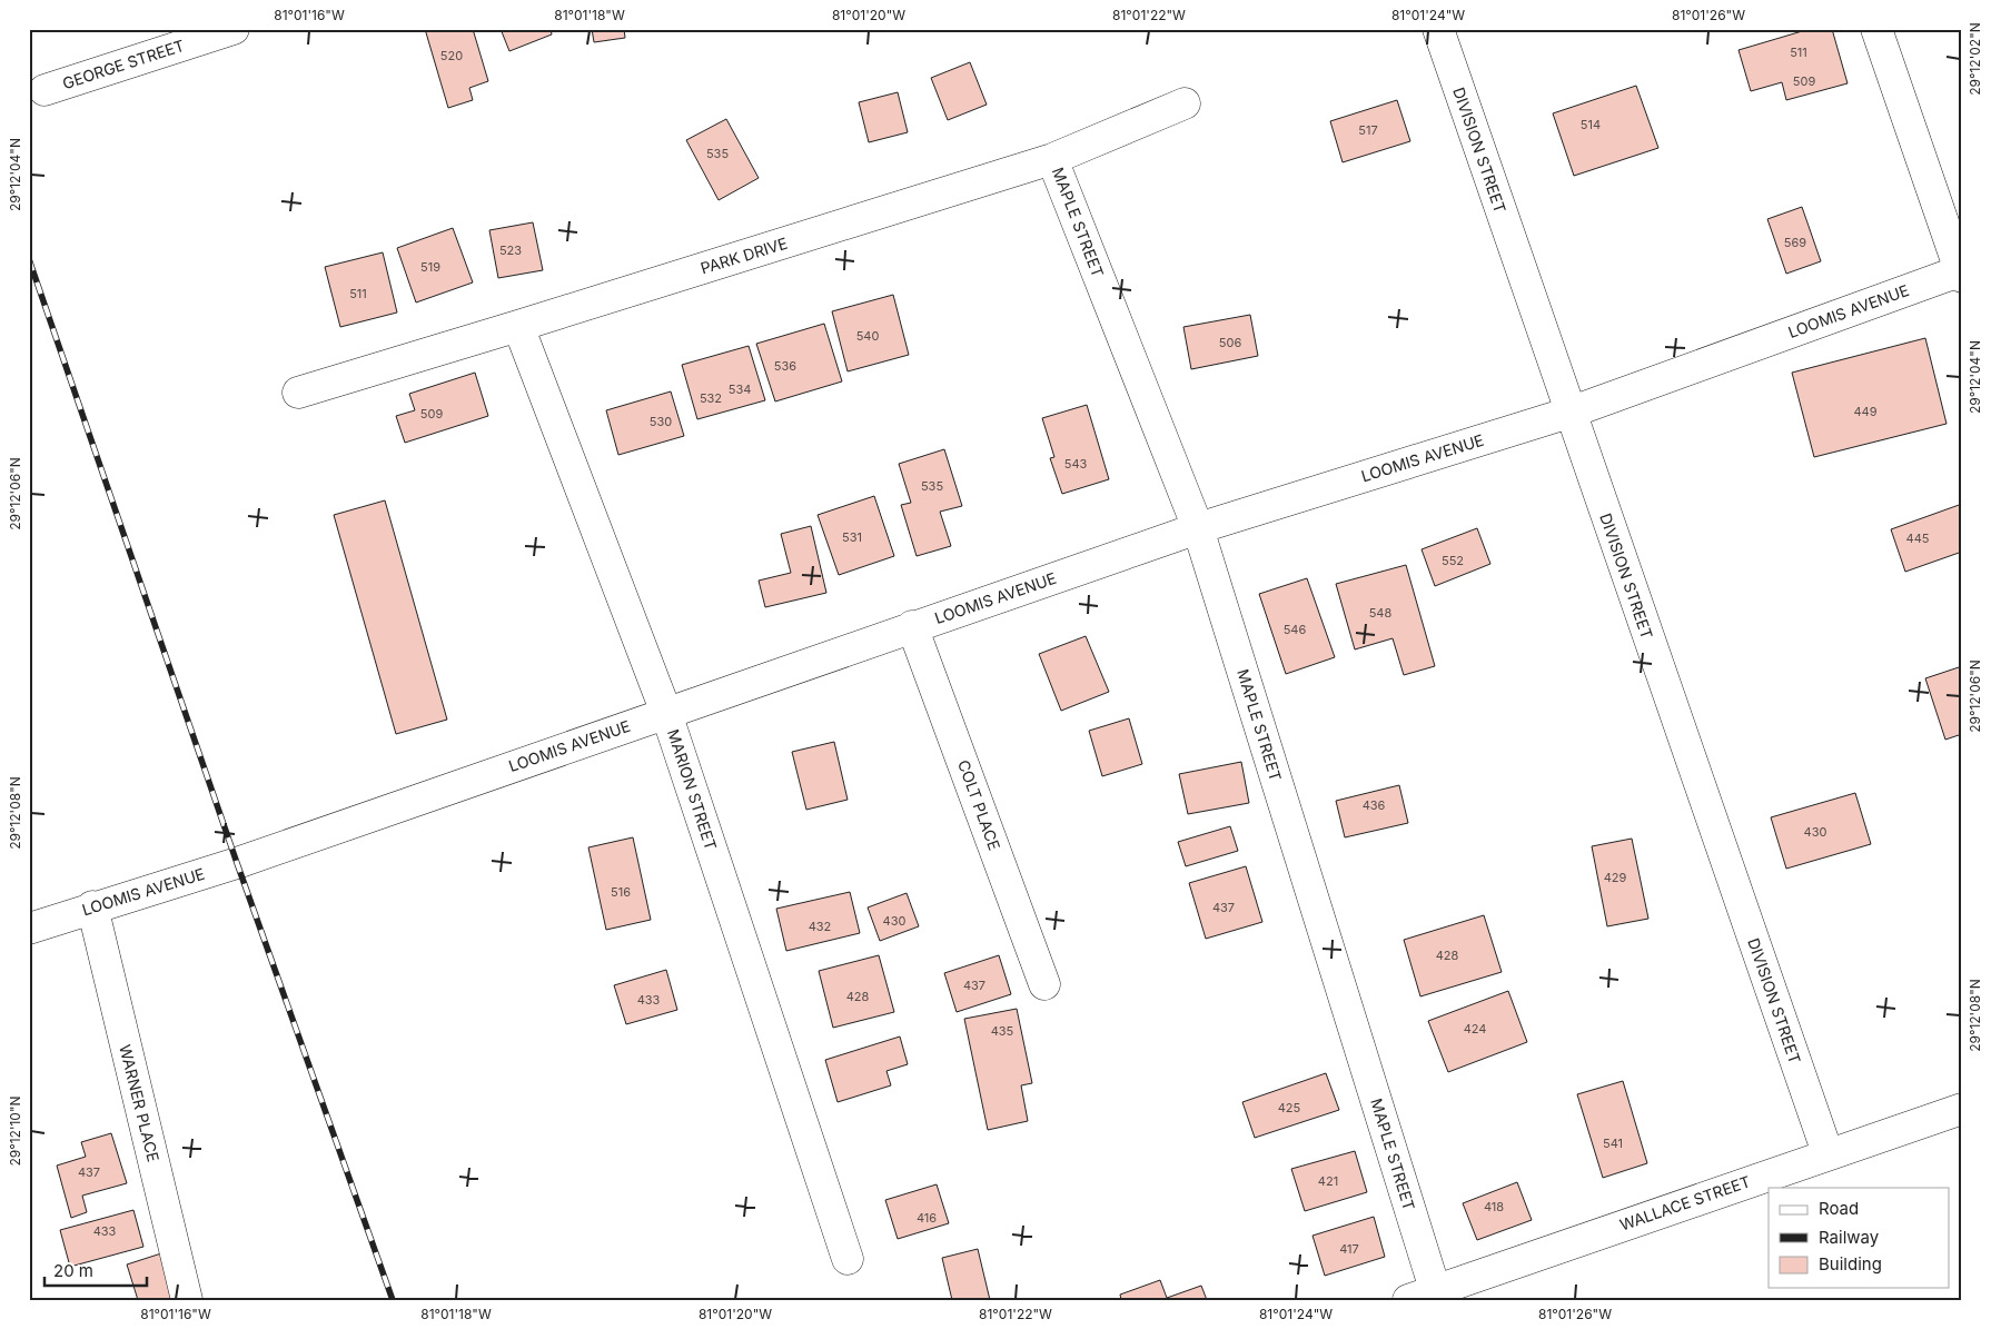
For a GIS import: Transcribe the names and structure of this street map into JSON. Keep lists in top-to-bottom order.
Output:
{
  "streets": {
    "street": [
      "GEORGE STREET",
      "DIVISION STREET",
      "MAPLE STREET",
      "PARK DRIVE",
      "LOOMIS AVENUE",
      "MARION STREET",
      "COLT PLACE",
      "WARNER PLACE",
      "WALLACE STREET"
    ]
  },
  "crossings": [
    ["DIVISION STREET", "LOOMIS AVENUE"],
    ["DIVISION STREET", "WALLACE STREET"],
    ["MAPLE STREET", "PARK DRIVE"],
    ["MAPLE STREET", "LOOMIS AVENUE"],
    ["MAPLE STREET", "WALLACE STREET"],
    ["PARK DRIVE", "MARION STREET"],
    ["LOOMIS AVENUE", "MARION STREET"],
    ["LOOMIS AVENUE", "COLT PLACE"],
    ["LOOMIS AVENUE", "WARNER PLACE"]
  ],
  "house_numbers": [
    "511",
    "520",
    "509",
    "514",
    "517",
    "535",
    "569",
    "523",
    "519",
    "511",
    "540",
    "506",
    "536",
    "534",
    "532",
    "449",
    "509",
    "530",
    "543",
    "535",
    "531",
    "445",
    "552",
    "548",
    "546",
    "436",
    "430",
    "429",
    "516",
    "437",
    "430",
    "432",
    "428",
    "437",
    "428",
    "433",
    "424",
    "435",
    "425",
    "541",
    "437",
    "421",
    "418",
    "416",
    "433",
    "417"
  ],
  "legend": ["Road", "Railway", "Building"],
  "scale_bar": "20 m",
  "coordinates": [
    "81°01'16\"W",
    "81°01'18\"W",
    "81°01'20\"W",
    "81°01'22\"W",
    "81°01'24\"W",
    "81°01'26\"W",
    "29°12'02\"N",
    "29°12'04\"N",
    "29°12'06\"N",
    "29°12'08\"N",
    "29°12'10\"N"
  ]
}
